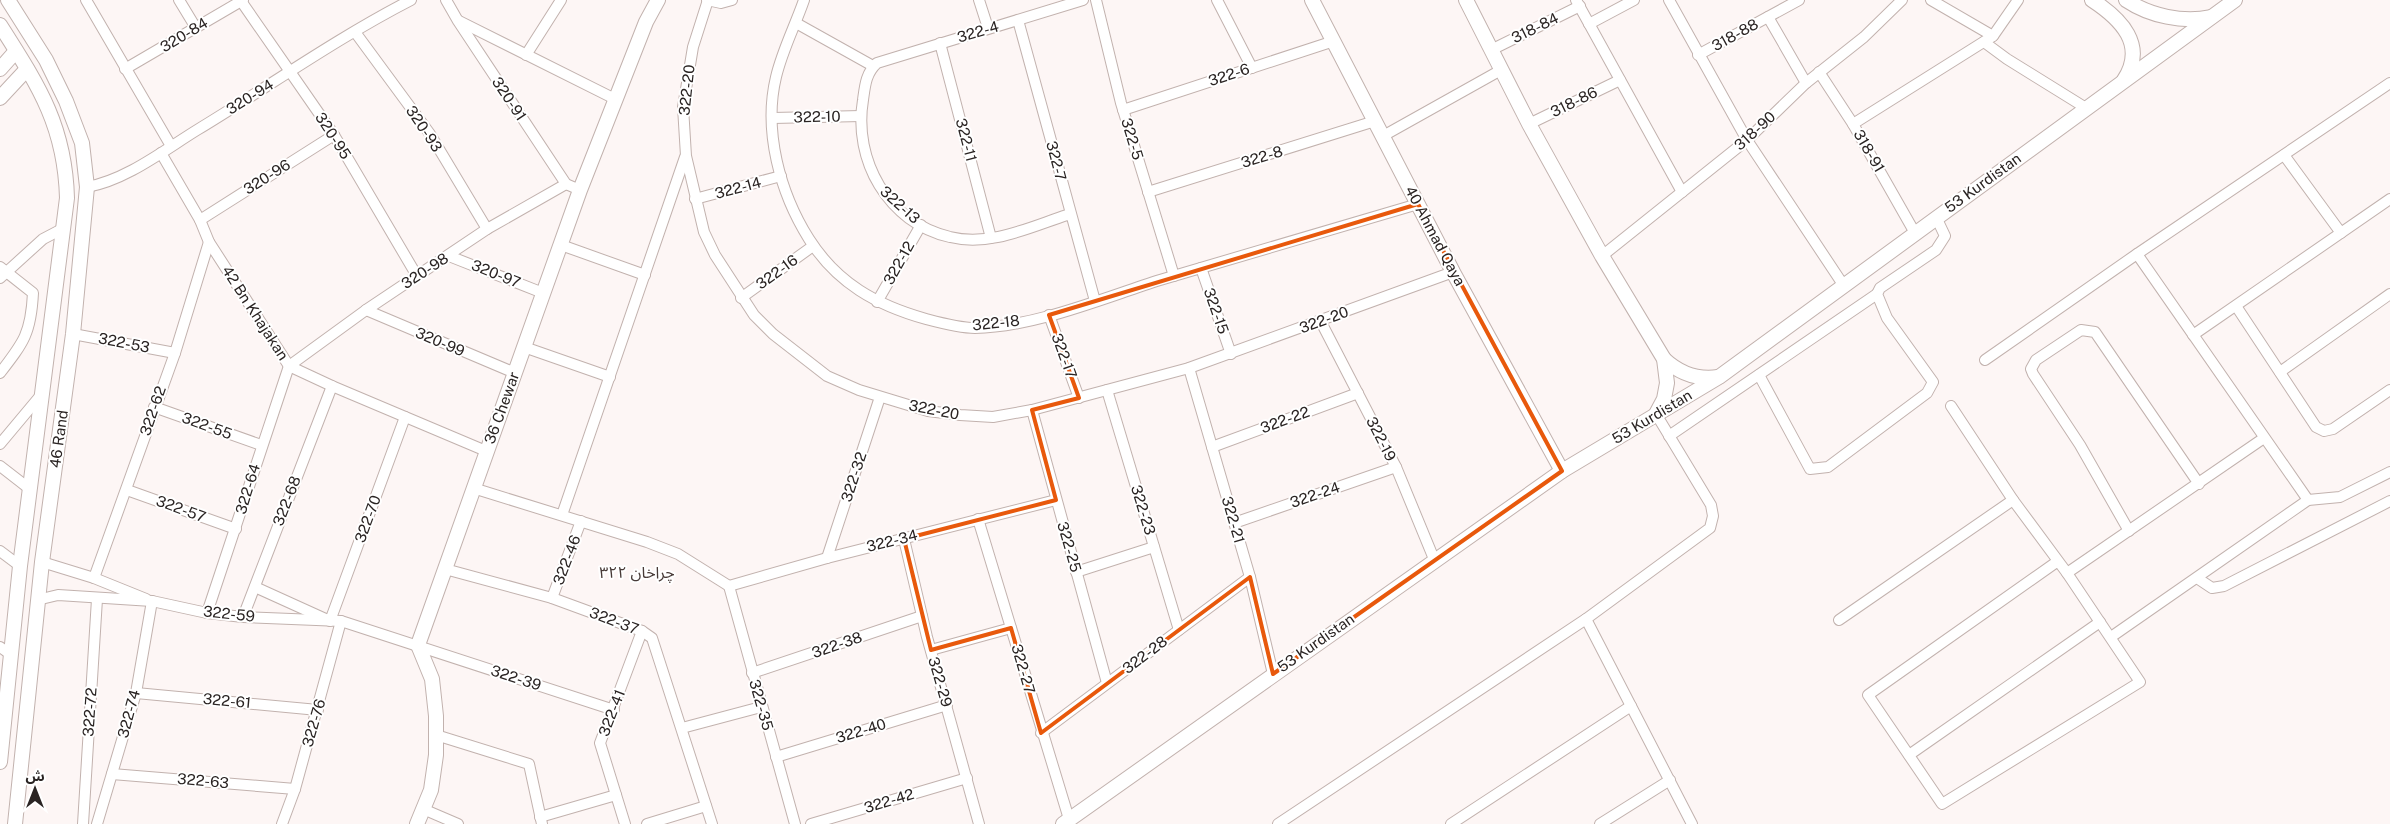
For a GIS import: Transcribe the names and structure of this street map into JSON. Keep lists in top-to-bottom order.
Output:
{
  "streets": {
    "main road": [
      "53 Kurdistan",
      "40 Ahmad Qaya",
      "36 Chewar",
      "46 Rand"
    ],
    "street": [
      "318-84",
      "322-4",
      "320-84",
      "318-88",
      "322-6",
      "322-20",
      "320-94",
      "320-91",
      "318-86",
      "322-10",
      "320-93",
      "318-90",
      "320-95",
      "322-5",
      "322-11",
      "318-91",
      "322-8",
      "322-7",
      "320-96",
      "322-14",
      "322-13",
      "322-12",
      "320-98",
      "322-16",
      "320-97",
      "322-15",
      "42 Bn Khajakan",
      "322-18",
      "320-99",
      "322-53",
      "322-17",
      "322-62",
      "322-22",
      "322-55",
      "322-19",
      "322-32",
      "322-64",
      "322-24",
      "322-68",
      "322-57",
      "322-23",
      "322-70",
      "322-21",
      "322-34",
      "322-25",
      "322-46",
      "322-59",
      "322-37",
      "322-38",
      "322-28",
      "322-27",
      "322-39",
      "322-29",
      "322-61",
      "322-35",
      "322-72",
      "322-41",
      "322-74",
      "322-76",
      "322-40",
      "322-63",
      "322-42"
    ]
  },
  "crossings": [
    ["322-4", "322-11"],
    ["322-4", "322-7"],
    ["322-4", "322-13"],
    ["320-84", "320-95"],
    ["322-6", "322-5"],
    ["322-6", "40 Ahmad Qaya"],
    ["322-20", "322-14"],
    ["322-20", "40 Ahmad Qaya"],
    ["322-20", "322-16"],
    ["322-20", "322-15"],
    ["322-20", "322-17"],
    ["322-20", "322-19"],
    ["322-20", "322-32"],
    ["322-20", "322-23"],
    ["322-20", "322-21"],
    ["322-20", "322-25"],
    ["320-94", "320-93"],
    ["320-94", "320-95"],
    ["320-94", "42 Bn Khajakan"],
    ["320-94", "46 Rand"],
    ["320-91", "320-98"],
    ["322-10", "322-13"],
    ["322-10", "322-18"],
    ["320-93", "320-98"],
    ["318-90", "318-91"],
    ["320-95", "320-96"],
    ["320-95", "320-98"],
    ["322-5", "322-8"],
    ["322-5", "322-18"],
    ["322-11", "322-13"],
    ["318-91", "53 Kurdistan"],
    ["322-8", "40 Ahmad Qaya"],
    ["322-7", "322-13"],
    ["322-7", "322-18"],
    ["320-96", "42 Bn Khajakan"],
    ["53 Kurdistan", "40 Ahmad Qaya"],
    ["53 Kurdistan", "322-19"],
    ["53 Kurdistan", "322-21"],
    ["53 Kurdistan", "322-27"],
    ["322-14", "322-18"],
    ["322-13", "322-12"],
    ["40 Ahmad Qaya", "322-18"],
    ["322-12", "322-18"],
    ["320-98", "320-97"],
    ["320-98", "42 Bn Khajakan"],
    ["320-98", "320-99"],
    ["320-98", "322-64"],
    ["322-16", "322-18"],
    ["320-97", "36 Chewar"],
    ["322-15", "322-18"],
    ["42 Bn Khajakan", "36 Chewar"],
    ["42 Bn Khajakan", "322-62"],
    ["42 Bn Khajakan", "322-64"],
    ["42 Bn Khajakan", "322-68"],
    ["42 Bn Khajakan", "322-70"],
    ["322-18", "322-17"],
    ["320-99", "36 Chewar"],
    ["322-53", "322-62"],
    ["322-53", "46 Rand"],
    ["36 Chewar", "322-59"],
    ["36 Chewar", "322-37"],
    ["36 Chewar", "322-39"],
    ["322-62", "322-55"],
    ["322-62", "322-57"],
    ["322-22", "322-19"],
    ["322-22", "322-21"],
    ["322-55", "322-64"],
    ["46 Rand", "322-59"],
    ["322-19", "322-24"],
    ["322-32", "322-34"],
    ["322-64", "322-57"],
    ["322-64", "322-59"],
    ["322-24", "322-21"],
    ["322-68", "322-59"],
    ["322-23", "322-28"],
    ["322-70", "322-59"],
    ["322-21", "322-28"],
    ["322-34", "322-25"],
    ["322-34", "322-27"],
    ["322-34", "322-29"],
    ["322-34", "322-35"],
    ["322-25", "322-28"],
    ["322-46", "322-37"],
    ["322-59", "322-39"],
    ["322-59", "322-72"],
    ["322-59", "322-74"],
    ["322-59", "322-76"],
    ["322-37", "322-41"],
    ["322-38", "322-29"],
    ["322-38", "322-35"],
    ["322-28", "322-27"],
    ["322-39", "322-41"],
    ["322-29", "322-40"],
    ["322-29", "322-42"],
    ["322-61", "322-74"],
    ["322-61", "322-76"],
    ["322-35", "322-40"],
    ["322-74", "322-63"],
    ["322-76", "322-63"]
  ],
  "districts": ["چراخان ٣٢٢"],
  "north": "top"
}
